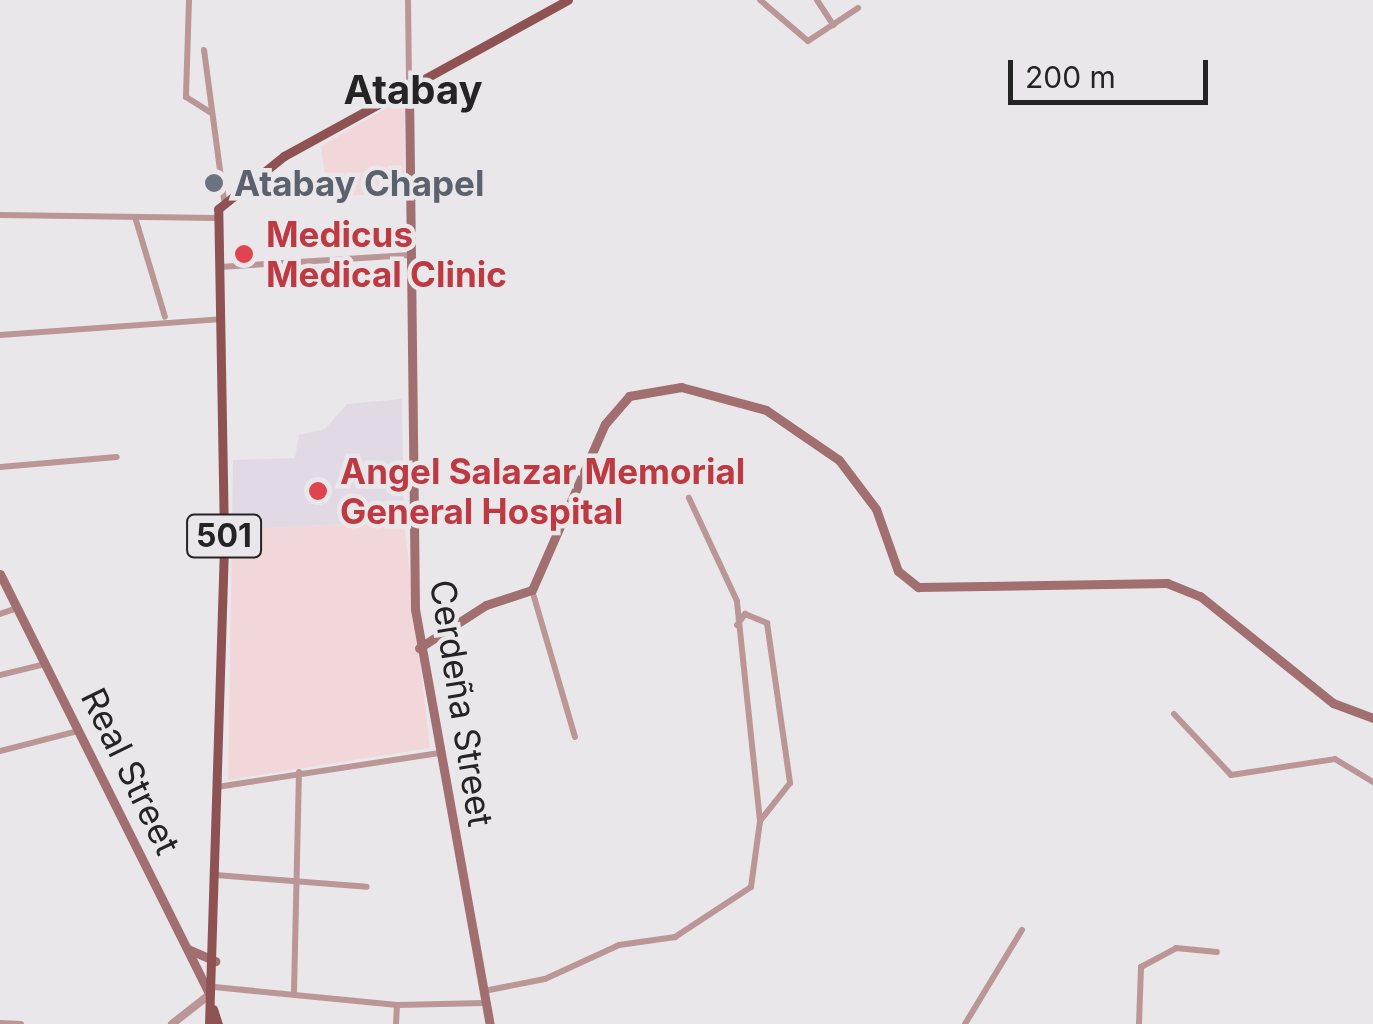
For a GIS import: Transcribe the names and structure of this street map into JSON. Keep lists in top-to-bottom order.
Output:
{
  "streets": {
    "main road": ["501", "Cerdeña Street", "Real Street"]
  },
  "crossings": [
    ["501", "Real Street"]
  ],
  "districts": ["Atabay"],
  "places": ["Atabay Chapel", "Medicus Medical Clinic", "Angel Salazar Memorial General Hospital"],
  "scale_bar": "200 m"
}
